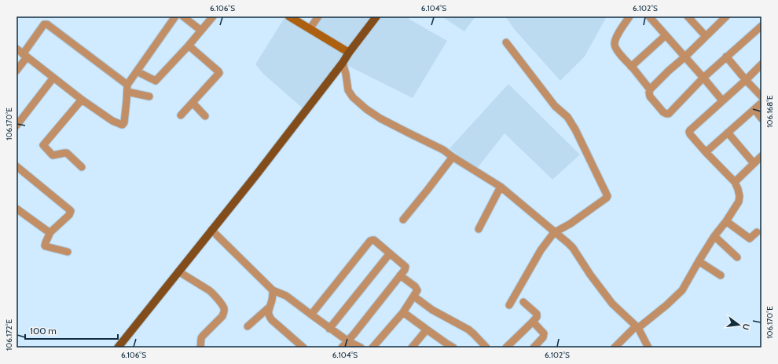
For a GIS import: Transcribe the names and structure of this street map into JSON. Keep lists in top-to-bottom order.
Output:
{
  "scale_bar": "100 m",
  "north": "right",
  "coordinates": [
    "6.106°S",
    "6.104°S",
    "6.102°S",
    "106.168°E",
    "106.170°E",
    "106.172°E"
  ]
}
